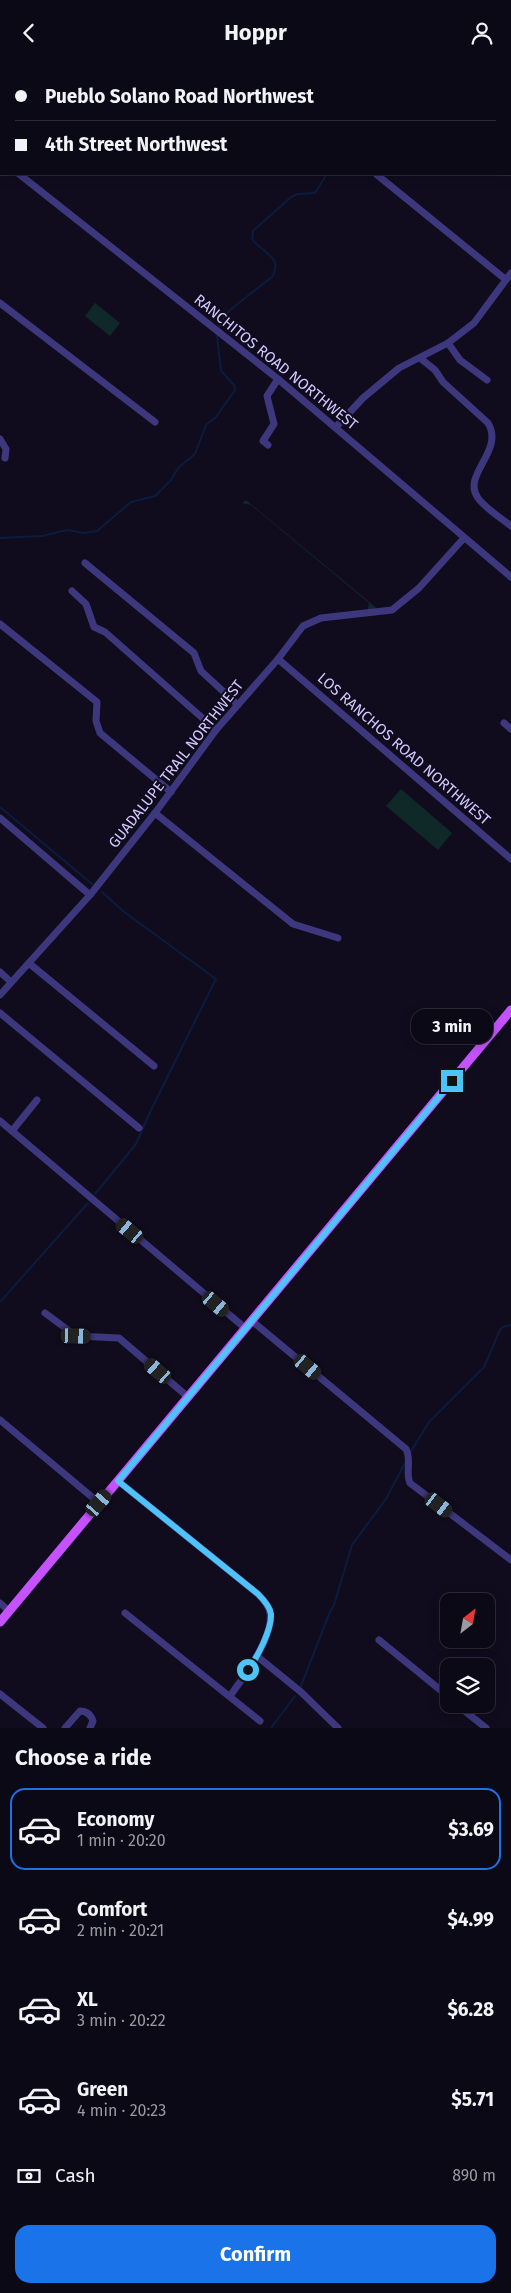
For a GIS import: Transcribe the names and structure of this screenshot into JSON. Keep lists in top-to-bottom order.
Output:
{
  "streets": {
    "street": ["RANCHITOS ROAD NORTHWEST", "LOS RANCHOS ROAD NORTHWEST", "GUADALUPE TRAIL NORTHWEST"]
  },
  "crossings": [
    ["RANCHITOS ROAD NORTHWEST", "GUADALUPE TRAIL NORTHWEST"],
    ["LOS RANCHOS ROAD NORTHWEST", "GUADALUPE TRAIL NORTHWEST"]
  ],
  "north": "top right",
  "page": {
    "header": "Hoppr",
    "banner": ["Pueblo Solano Road Northwest", "4th Street Northwest"],
    "bubble": "3 min",
    "heading": "Choose a ride",
    "list": [
      {
        "name": "Economy",
        "note": "1 min · 20:20",
        "value": "$3.69"
      },
      {
        "name": "Comfort",
        "note": "2 min · 20:21",
        "value": "$4.99"
      },
      {
        "name": "XL",
        "note": "3 min · 20:22",
        "value": "$6.28"
      },
      {
        "name": "Green",
        "note": "4 min · 20:23",
        "value": "$5.71"
      }
    ],
    "pay": ["Cash", "890 m"],
    "buttons": "Confirm"
  }
}
